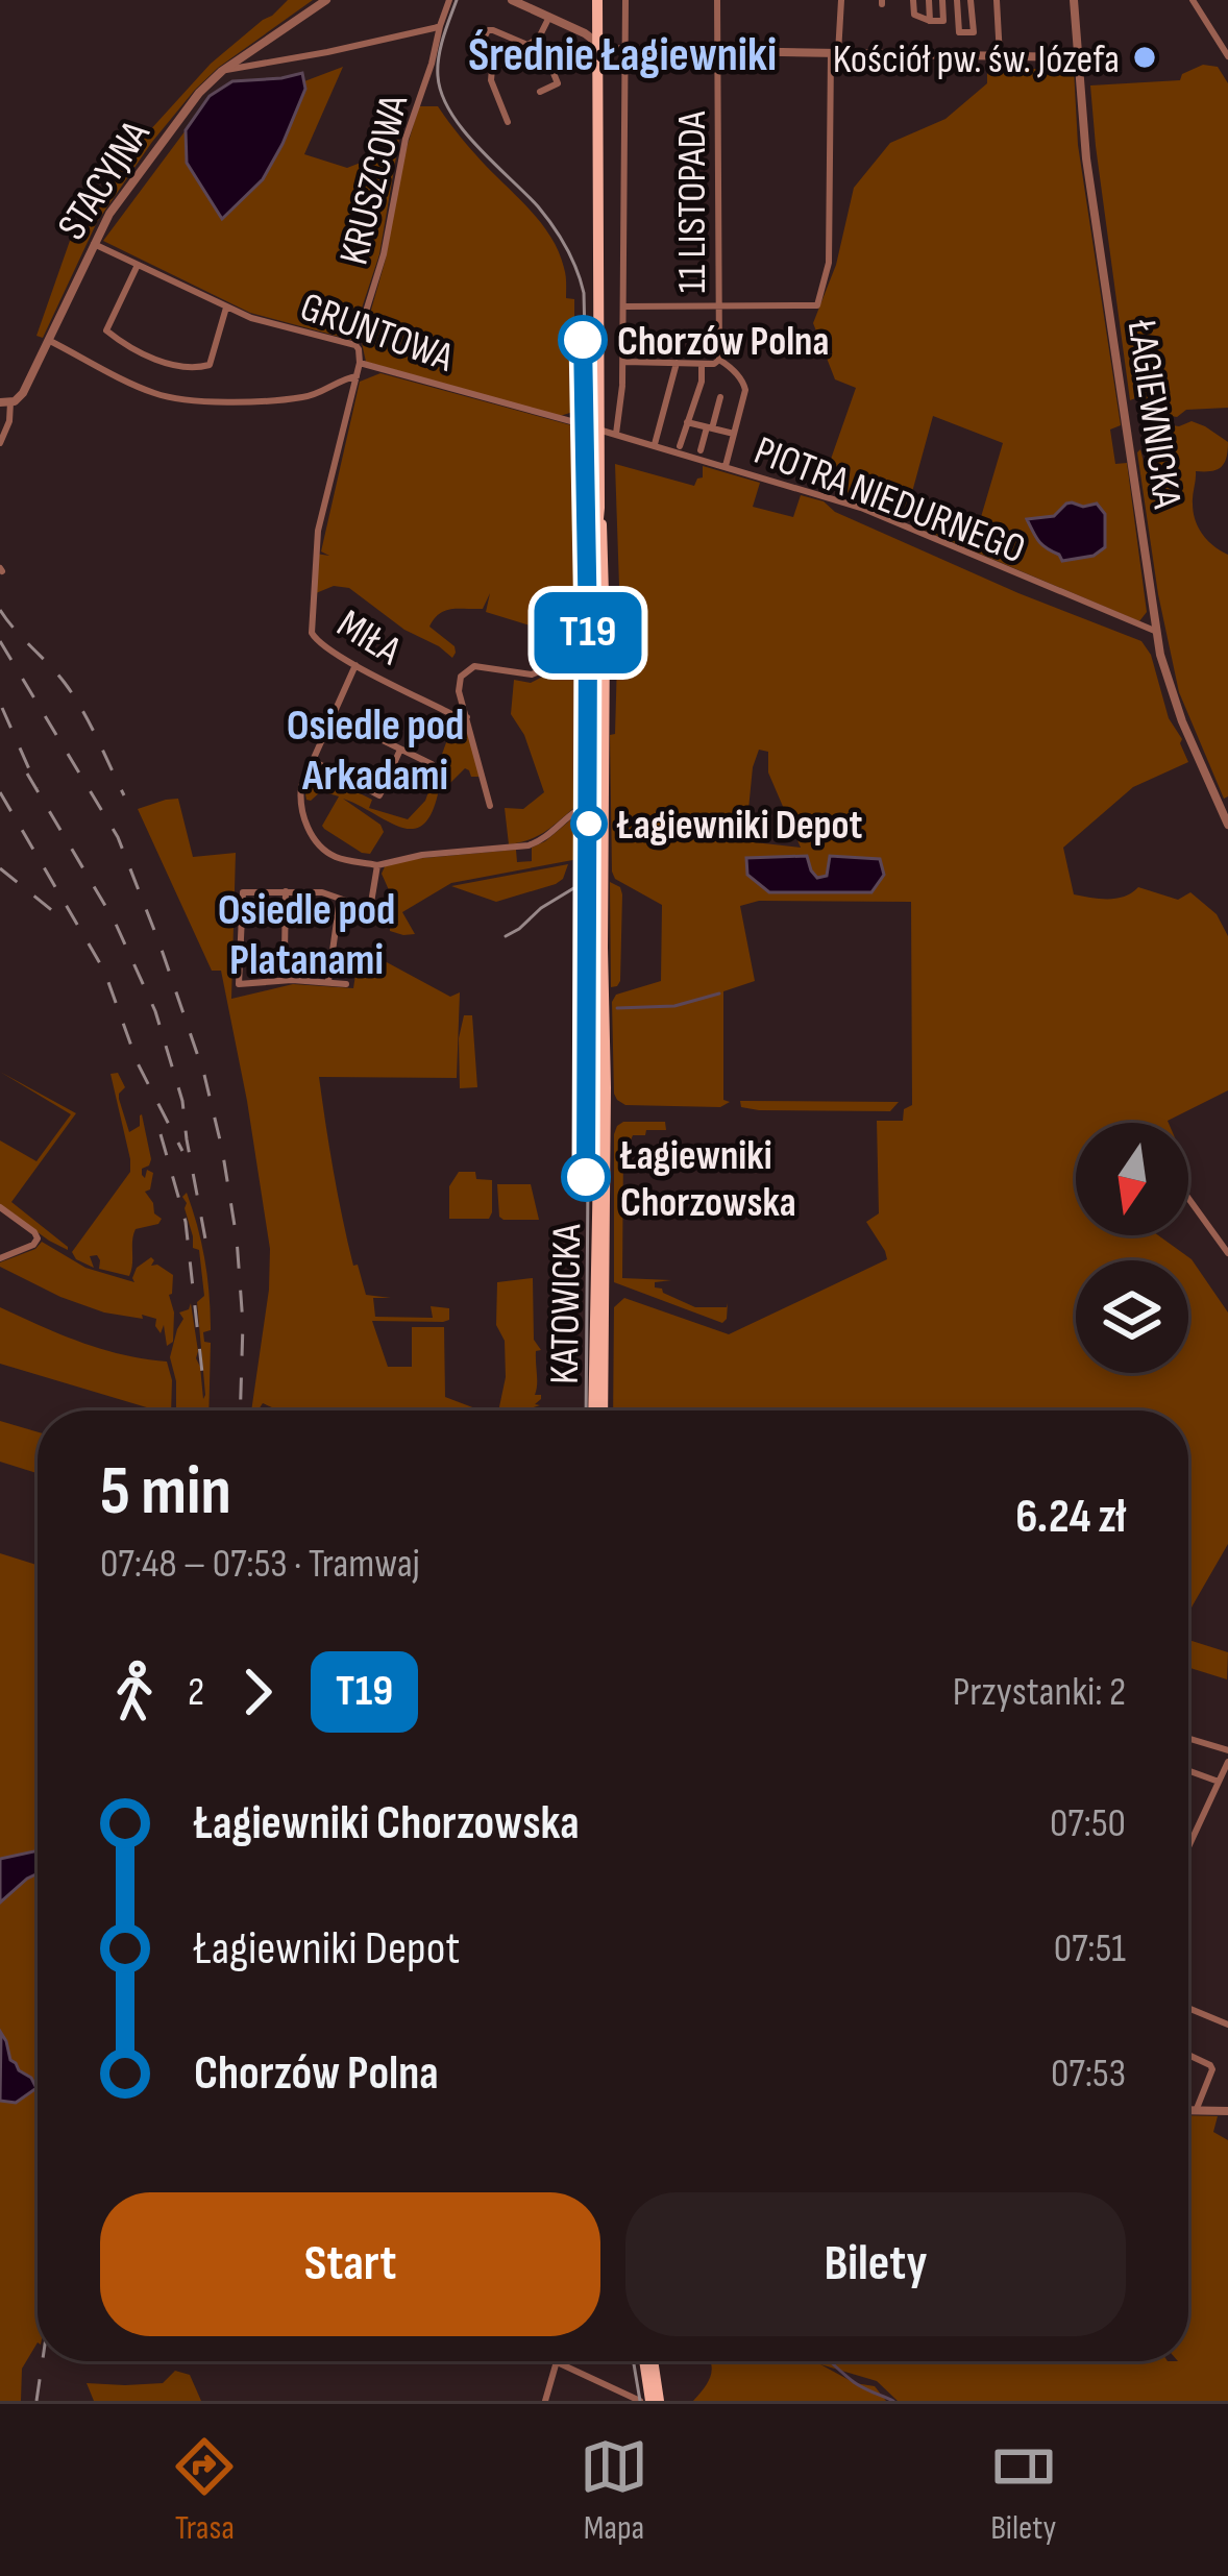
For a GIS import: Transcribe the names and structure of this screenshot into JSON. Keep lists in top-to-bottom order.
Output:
{
  "streets": {
    "main road": ["KATOWICKA"],
    "street": [
      "STACYJNA",
      "KRUSZCOWA",
      "11 LISTOPADA",
      "GRUNTOWA",
      "ŁAGIEWNICKA",
      "PIOTRA NIEDURNEGO",
      "MIŁA"
    ]
  },
  "crossings": [
    ["STACYJNA", "KRUSZCOWA"],
    ["STACYJNA", "GRUNTOWA"],
    ["KRUSZCOWA", "GRUNTOWA"],
    ["11 LISTOPADA", "PIOTRA NIEDURNEGO"],
    ["ŁAGIEWNICKA", "PIOTRA NIEDURNEGO"],
    ["PIOTRA NIEDURNEGO", "KATOWICKA"]
  ],
  "districts": ["Średnie Łagiewniki", "Osiedle pod Arkadami", "Osiedle pod Platanami"],
  "places": [
    "Kościół pw. św. Józefa",
    "Chorzów Polna",
    "Łagiewniki Depot",
    "Łagiewniki Chorzowska"
  ],
  "lines": ["tram line T19"],
  "north": "bottom",
  "page": {
    "on_map": "T19",
    "heading": ["5 min", "07:48 – 07:53 · Tramwaj", "6.24 zł"],
    "legs": ["2", "T19", "Przystanki: 2"],
    "list": [
      {
        "name": "Łagiewniki Chorzowska",
        "value": "07:50"
      },
      {
        "name": "Łagiewniki Depot",
        "value": "07:51"
      },
      {
        "name": "Chorzów Polna",
        "value": "07:53"
      }
    ],
    "buttons": ["Start", "Bilety"],
    "tabs": ["Trasa", "Mapa", "Bilety"]
  }
}
